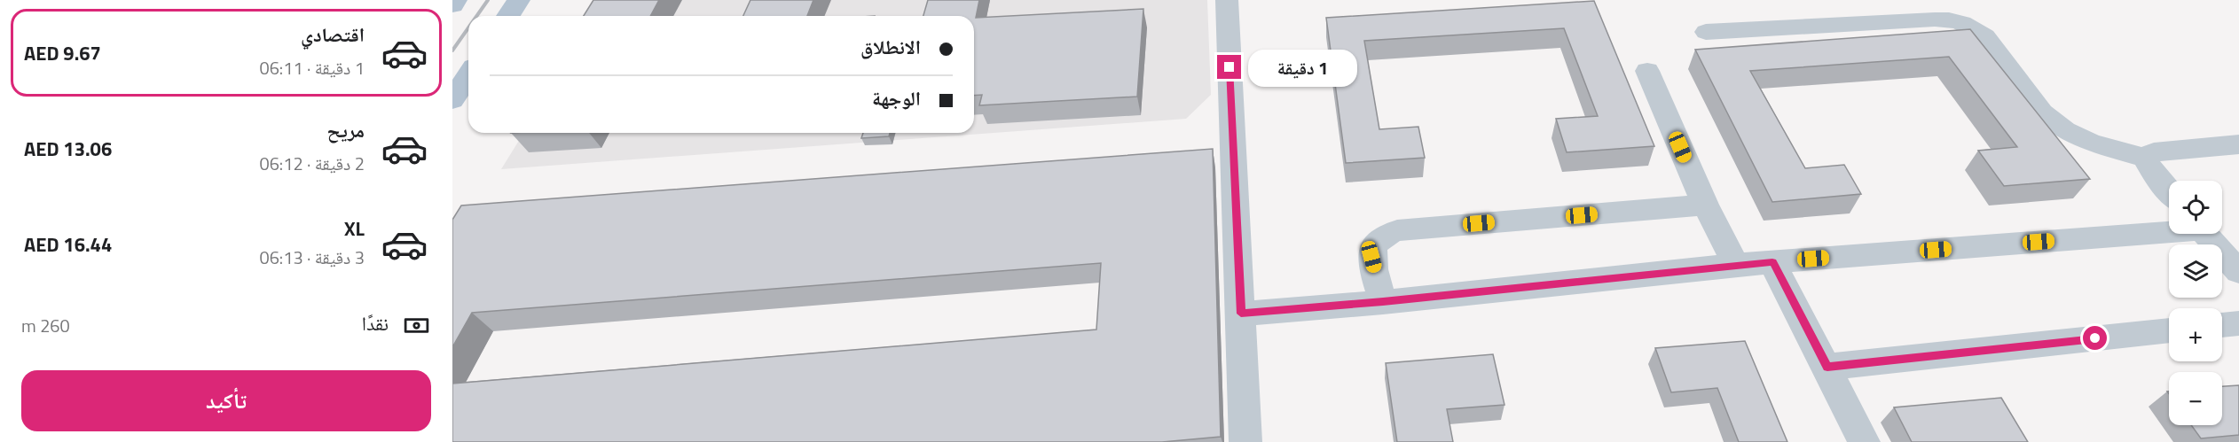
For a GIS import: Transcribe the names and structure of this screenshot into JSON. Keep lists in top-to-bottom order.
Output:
{
  "page": {
    "list": [
      {
        "name": "اقتصادي",
        "note": "1 دقيقة · 06:11",
        "value": "AED 9.67"
      },
      {
        "name": "مريح",
        "note": "2 دقيقة · 06:12",
        "value": "AED 13.06"
      },
      {
        "name": "XL",
        "note": "3 دقيقة · 06:13",
        "value": "AED 16.44"
      }
    ],
    "banner": ["الانطلاق", "الوجهة"],
    "bubble": "1 دقيقة",
    "map_buttons": ["+", "−"],
    "pay": ["نقدًا", "260 m"],
    "buttons": "تأكيد"
  }
}
